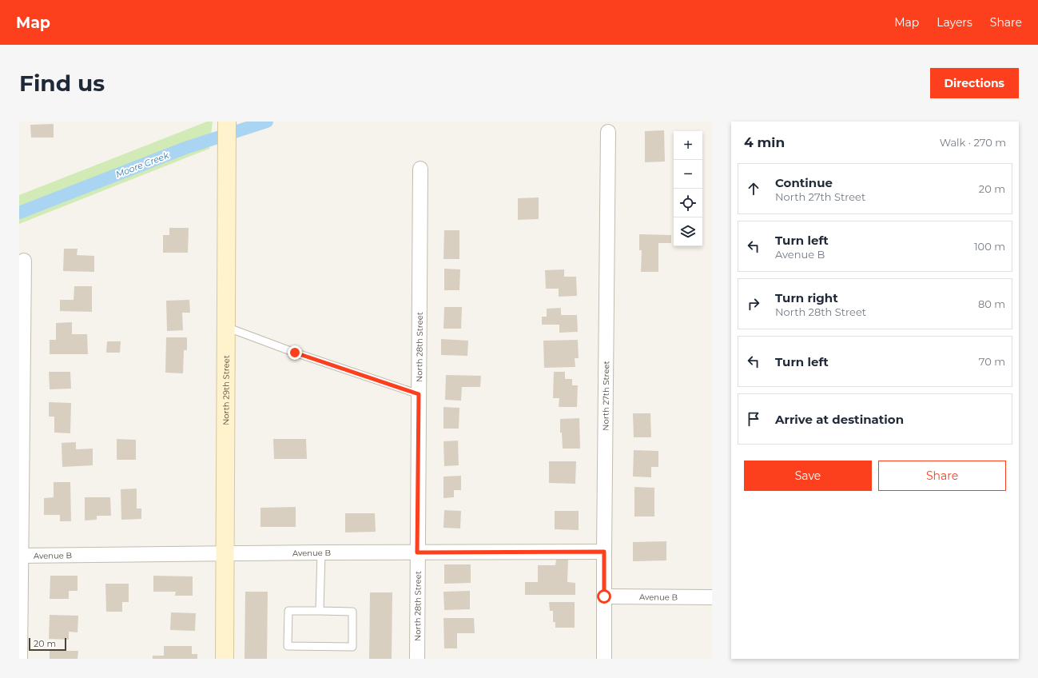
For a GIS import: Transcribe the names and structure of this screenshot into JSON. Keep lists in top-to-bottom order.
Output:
{
  "streets": {
    "street": [
      "North 28th Street",
      "North 29th Street",
      "North 27th Street",
      "Avenue B"
    ]
  },
  "crossings": [
    ["North 28th Street", "Avenue B"],
    ["North 29th Street", "Avenue B"],
    ["North 27th Street", "Avenue B"]
  ],
  "water": ["Moore Creek"],
  "scale_bar": "20 m",
  "page": {
    "header": "Map",
    "nav": ["Map", "Layers", "Share"],
    "buttons": [
      "Directions",
      ["Save", "Share"]
    ],
    "title": "Find us",
    "heading": ["4 min", "Walk · 270 m"],
    "map_buttons": ["+", "−"],
    "list": [
      ["Continue", "North 27th Street", "20 m"],
      ["Turn left", "Avenue B", "100 m"],
      ["Turn right", "North 28th Street", "80 m"],
      ["Turn left", "70 m"],
      "Arrive at destination"
    ],
    "scale": "20 m"
  }
}
